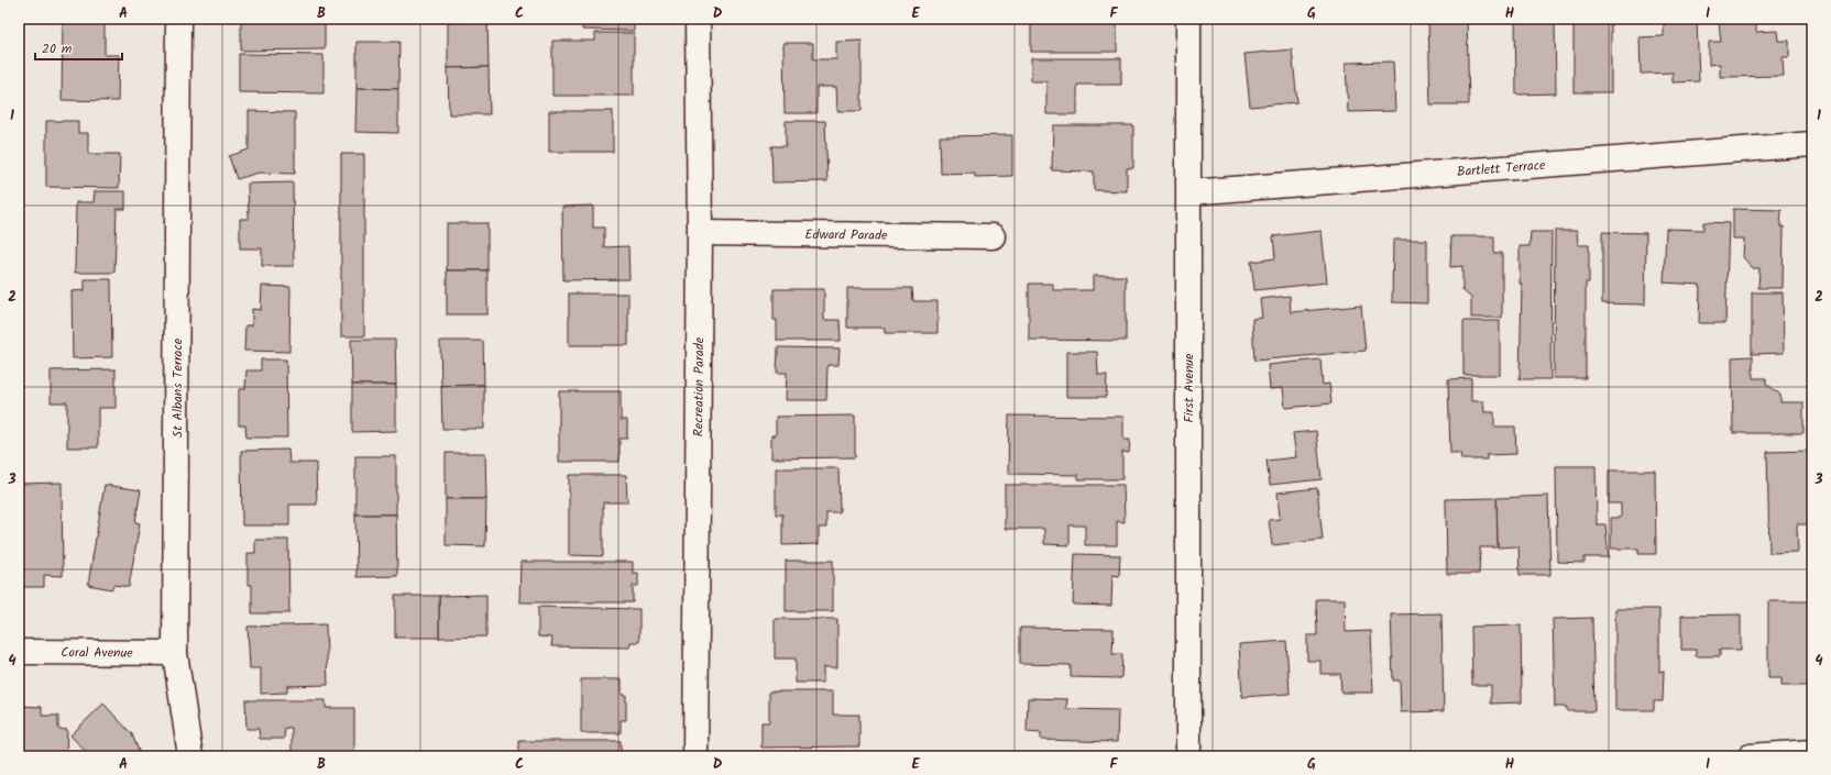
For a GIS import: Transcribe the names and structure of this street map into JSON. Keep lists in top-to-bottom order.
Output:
{
  "streets": {
    "street": [
      "Bartlett Terrace",
      "Edward Parade",
      "Recreation Parade",
      "St Albans Terrace",
      "First Avenue",
      "Coral Avenue"
    ]
  },
  "crossings": [
    ["Bartlett Terrace", "First Avenue"],
    ["Edward Parade", "Recreation Parade"],
    ["St Albans Terrace", "Coral Avenue"]
  ],
  "scale_bar": "20 m",
  "grid": {
    "columns": [
      "A",
      "B",
      "C",
      "D",
      "E",
      "F",
      "G",
      "H",
      "I"
    ],
    "rows": [
      "1",
      "2",
      "3",
      "4"
    ]
  }
}
